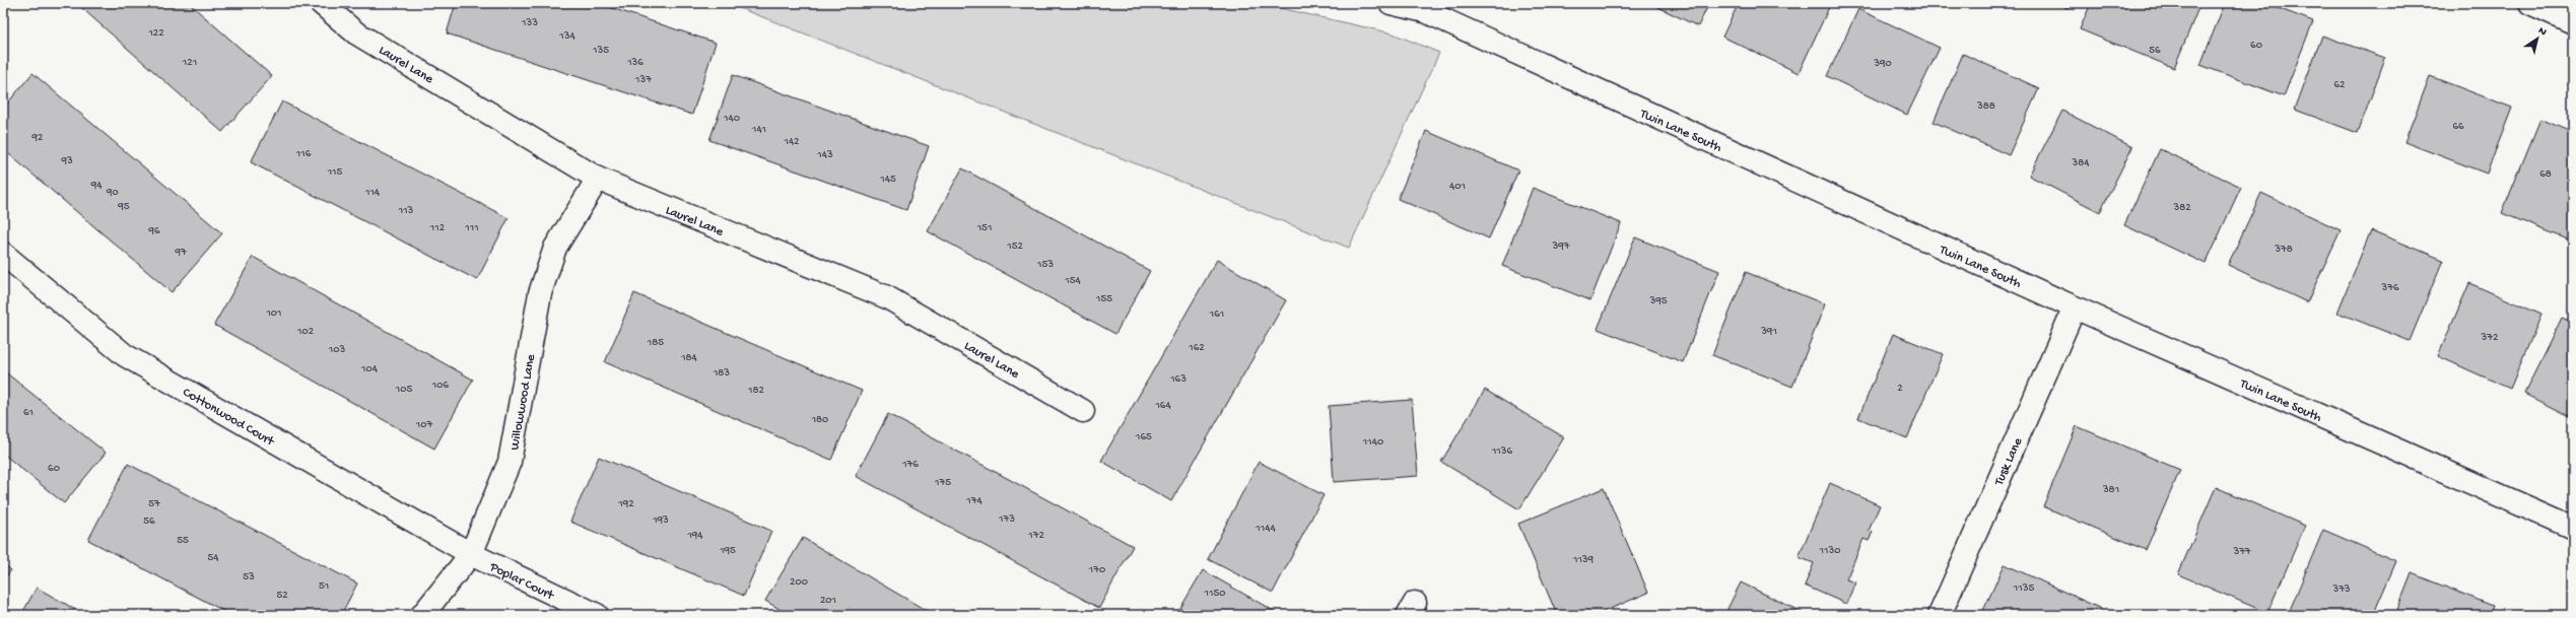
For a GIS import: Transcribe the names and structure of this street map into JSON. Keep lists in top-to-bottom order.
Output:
{
  "streets": {
    "street": [
      "Laurel Lane",
      "Twin Lane South",
      "Willowwood Lane",
      "Cottonwood Court",
      "Tusk Lane",
      "Poplar Court"
    ]
  },
  "crossings": [
    ["Laurel Lane", "Willowwood Lane"],
    ["Twin Lane South", "Tusk Lane"],
    ["Willowwood Lane", "Cottonwood Court"],
    ["Willowwood Lane", "Poplar Court"],
    ["Cottonwood Court", "Poplar Court"]
  ],
  "house_numbers": [
    "133",
    "122",
    "134",
    "60",
    "135",
    "56",
    "121",
    "136",
    "390",
    "137",
    "62",
    "388",
    "140",
    "66",
    "141",
    "92",
    "142",
    "116",
    "143",
    "93",
    "384",
    "115",
    "68",
    "145",
    "94",
    "401",
    "90",
    "114",
    "95",
    "382",
    "113",
    "112",
    "111",
    "151",
    "96",
    "152",
    "397",
    "378",
    "97",
    "153",
    "154",
    "376",
    "155",
    "395",
    "101",
    "161",
    "102",
    "391",
    "372",
    "185",
    "162",
    "103",
    "184",
    "104",
    "183",
    "163",
    "106",
    "2",
    "105",
    "182",
    "164",
    "61",
    "180",
    "107",
    "165",
    "1140",
    "1136",
    "176",
    "60",
    "175",
    "381",
    "174",
    "57",
    "192",
    "173",
    "193",
    "56",
    "1144",
    "194",
    "172",
    "55",
    "195",
    "1130",
    "377",
    "54",
    "1139",
    "170",
    "53",
    "200",
    "51",
    "1135",
    "373",
    "1150",
    "52",
    "201"
  ],
  "north": "top right"
}
